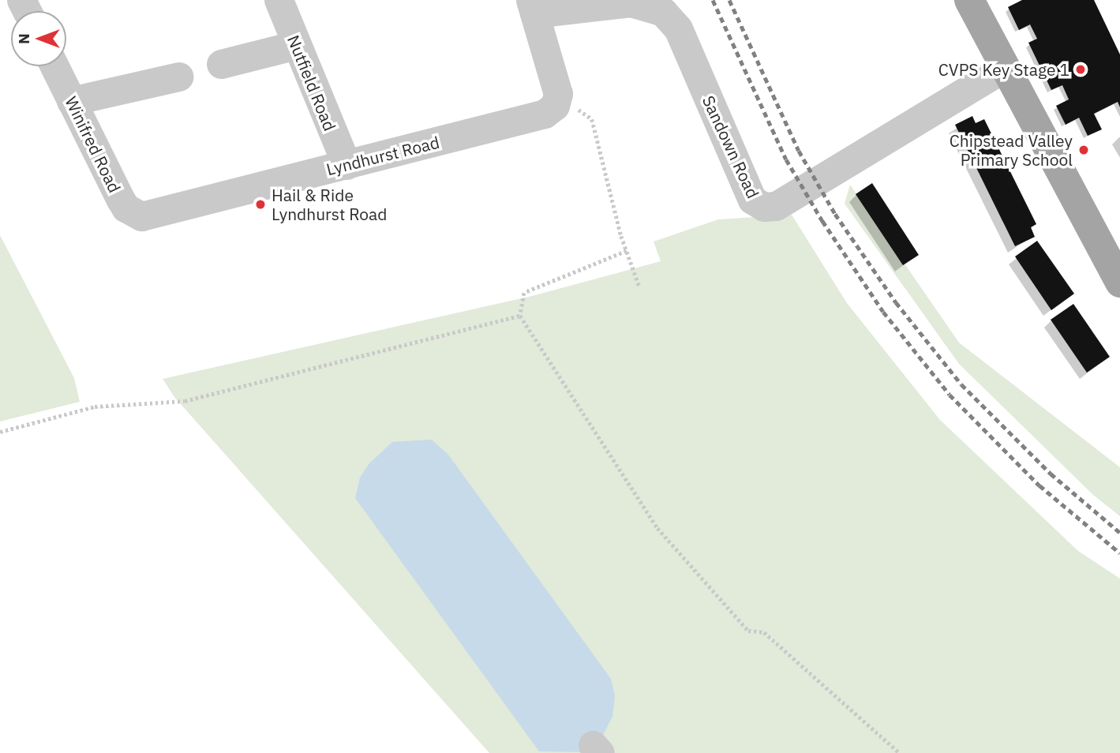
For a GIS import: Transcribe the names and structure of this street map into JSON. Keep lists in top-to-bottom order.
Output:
{
  "streets": {
    "street": [
      "Nutfield Road",
      "Winifred Road",
      "Sandown Road",
      "Lyndhurst Road"
    ]
  },
  "crossings": [
    ["Nutfield Road", "Lyndhurst Road"],
    ["Winifred Road", "Lyndhurst Road"]
  ],
  "places": ["CVPS Key Stage 1", "Chipstead Valley Primary School", "Hail & Ride Lyndhurst Road"],
  "north": "left"
}
